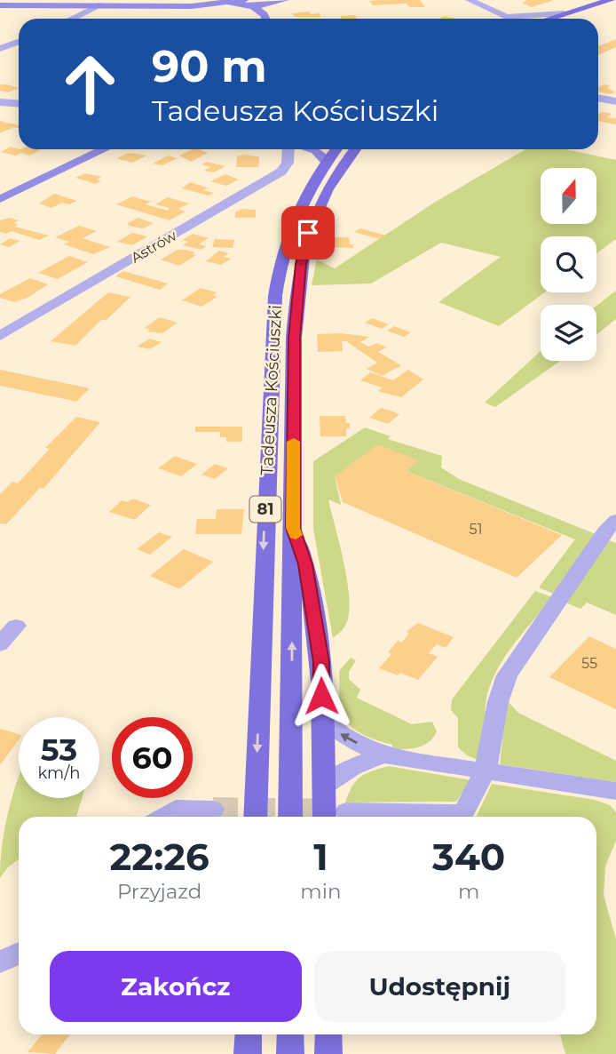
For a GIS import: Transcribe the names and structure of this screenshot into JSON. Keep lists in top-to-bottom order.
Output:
{
  "streets": {
    "main road": ["Tadeusza Kościuszki", "81"],
    "street": ["Astrów"]
  },
  "crossings": [
    ["Tadeusza Kościuszki", "81"]
  ],
  "house_numbers": ["51", "55"],
  "north": "top",
  "page": {
    "turn": ["90 m", "Tadeusza Kościuszki"],
    "speed": "53 km/h",
    "limit": "60",
    "eta": [
      "22:26",
      "Przyjazd",
      "1",
      "min",
      "340",
      "m"
    ],
    "buttons": ["Zakończ", "Udostępnij"]
  }
}
